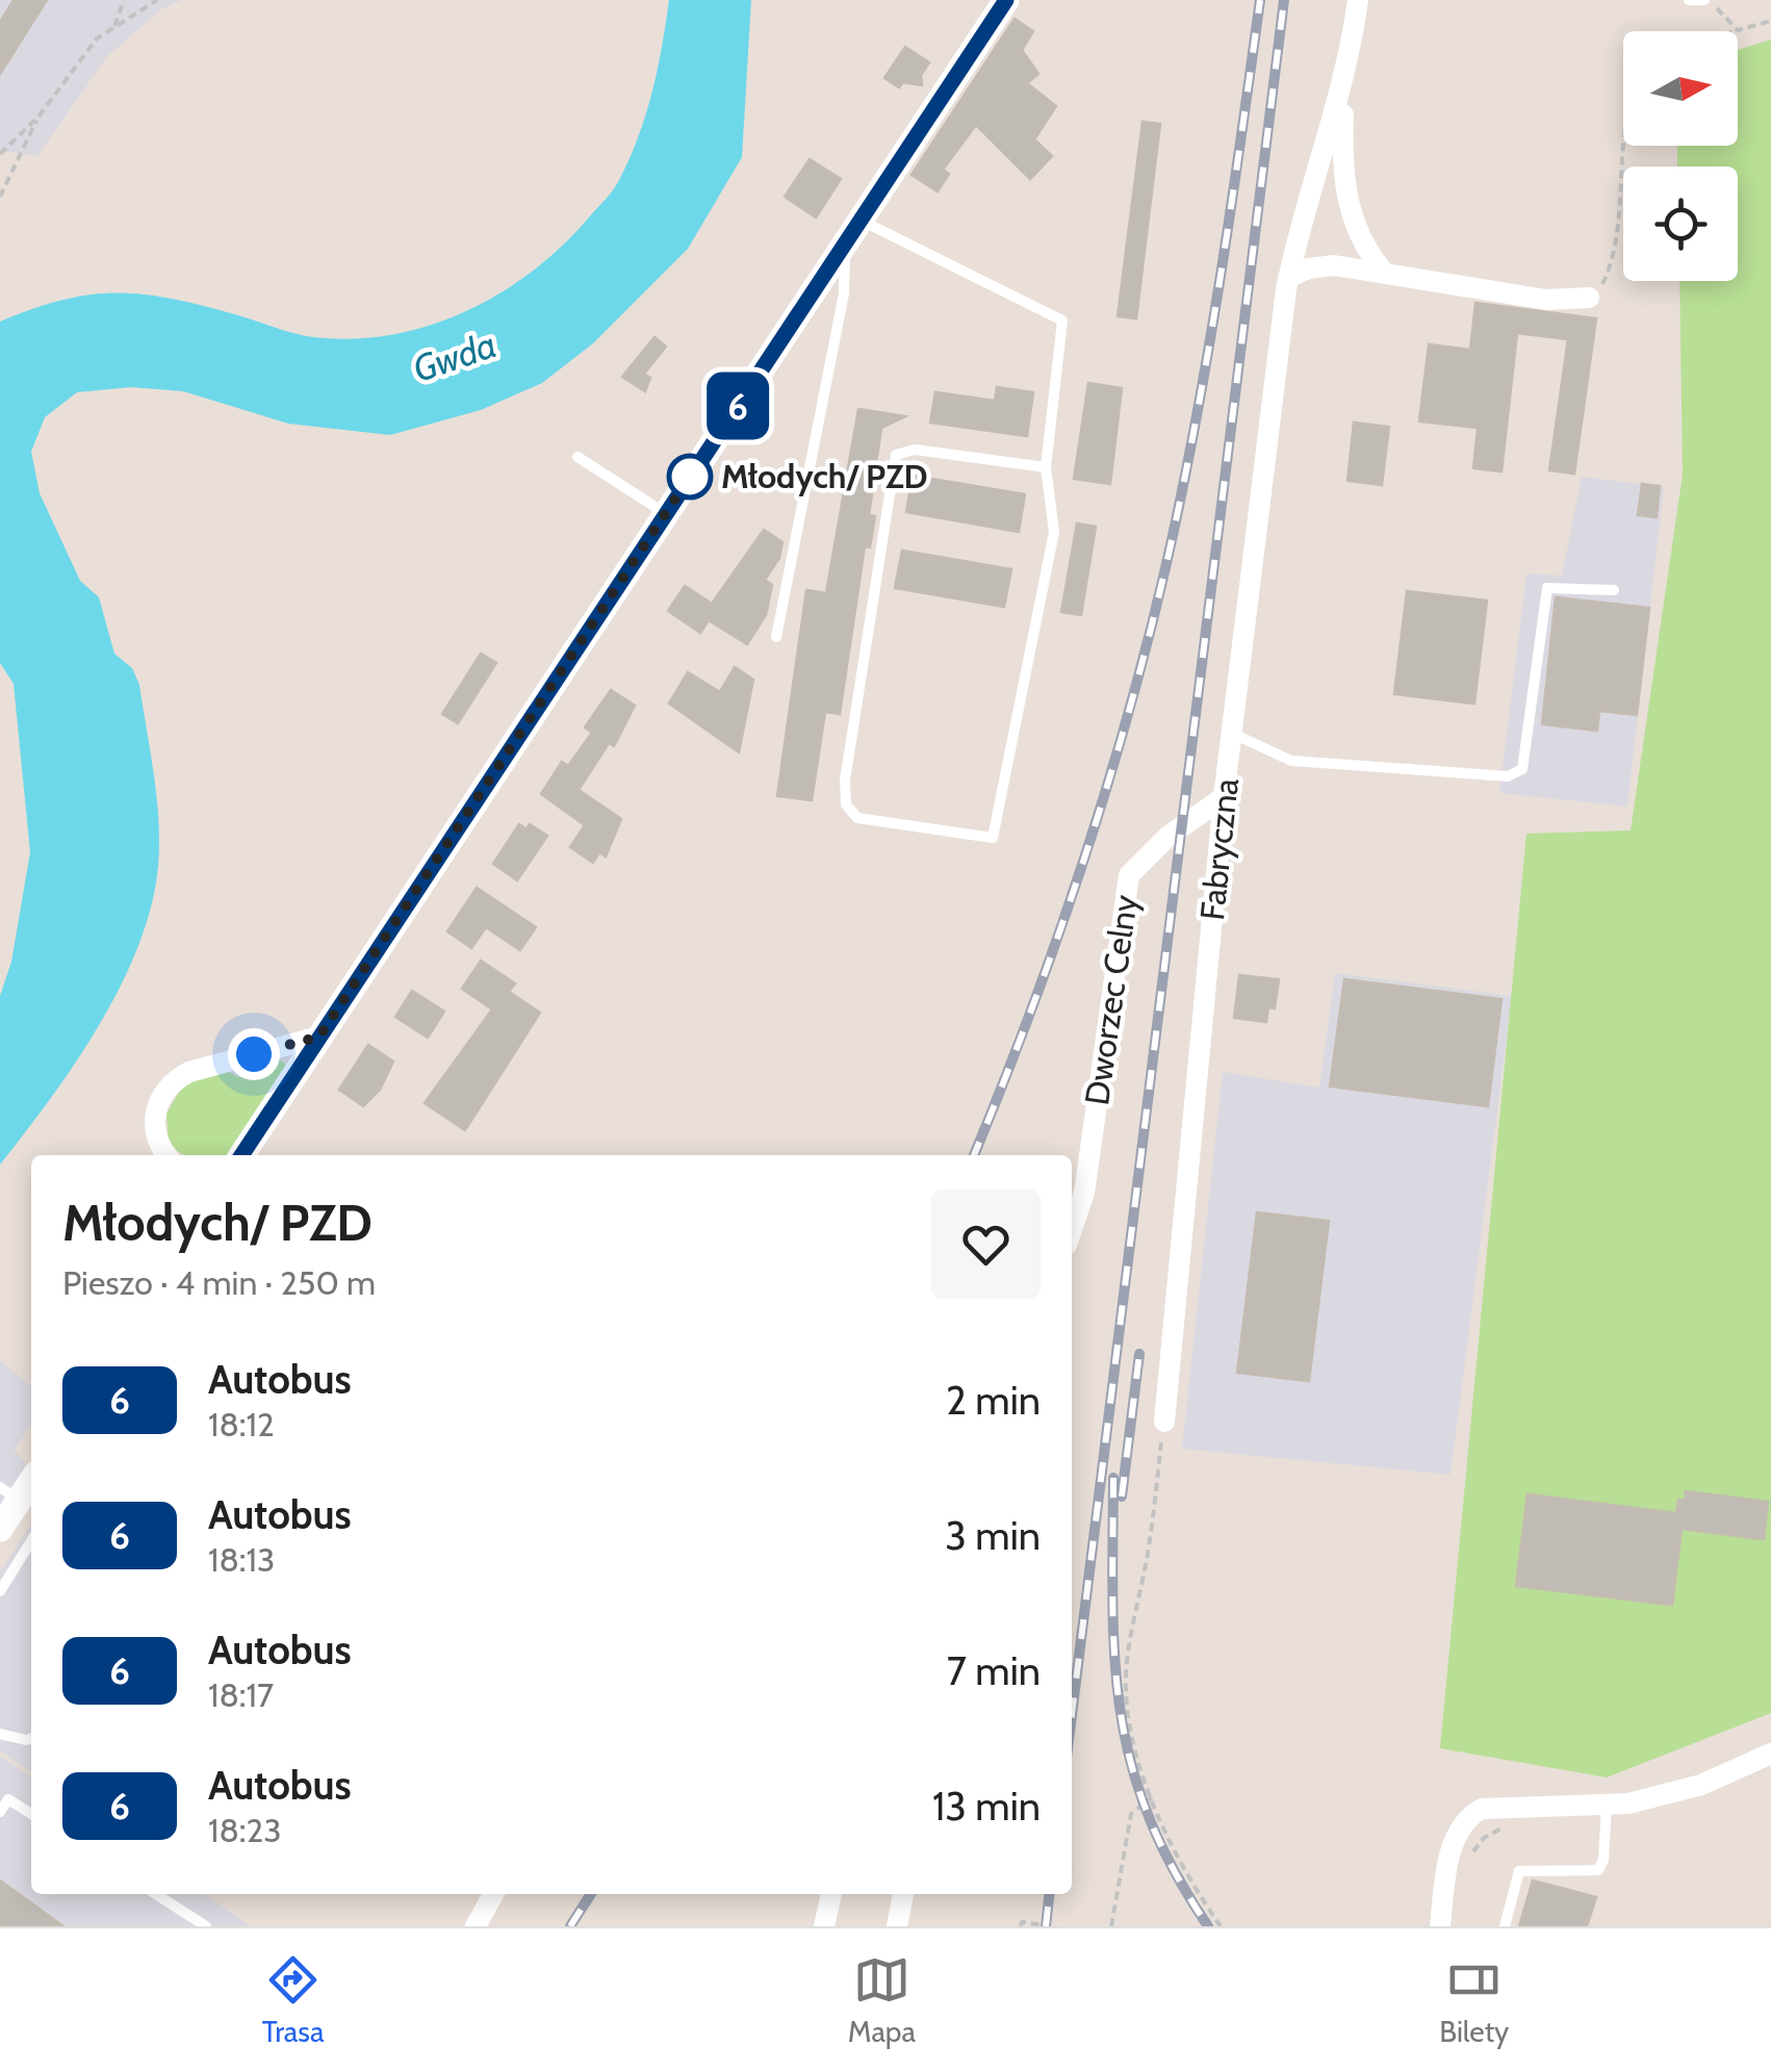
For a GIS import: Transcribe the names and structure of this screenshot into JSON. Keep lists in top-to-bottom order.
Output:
{
  "streets": {
    "street": ["Fabryczna", "Dworzec Celny"]
  },
  "crossings": [
    ["Fabryczna", "Dworzec Celny"]
  ],
  "water": ["Gwda"],
  "places": ["Młodych/ PZD"],
  "lines": ["bus line 6"],
  "north": "right",
  "page": {
    "on_map": "6",
    "heading": ["Młodych/ PZD", "Pieszo · 4 min · 250 m"],
    "list": [
      {
        "mark": "6",
        "name": "Autobus",
        "note": "18:12",
        "value": "2 min"
      },
      {
        "mark": "6",
        "name": "Autobus",
        "note": "18:13",
        "value": "3 min"
      },
      {
        "mark": "6",
        "name": "Autobus",
        "note": "18:17",
        "value": "7 min"
      },
      {
        "mark": "6",
        "name": "Autobus",
        "note": "18:23",
        "value": "13 min"
      }
    ],
    "tabs": ["Trasa", "Mapa", "Bilety"]
  }
}
